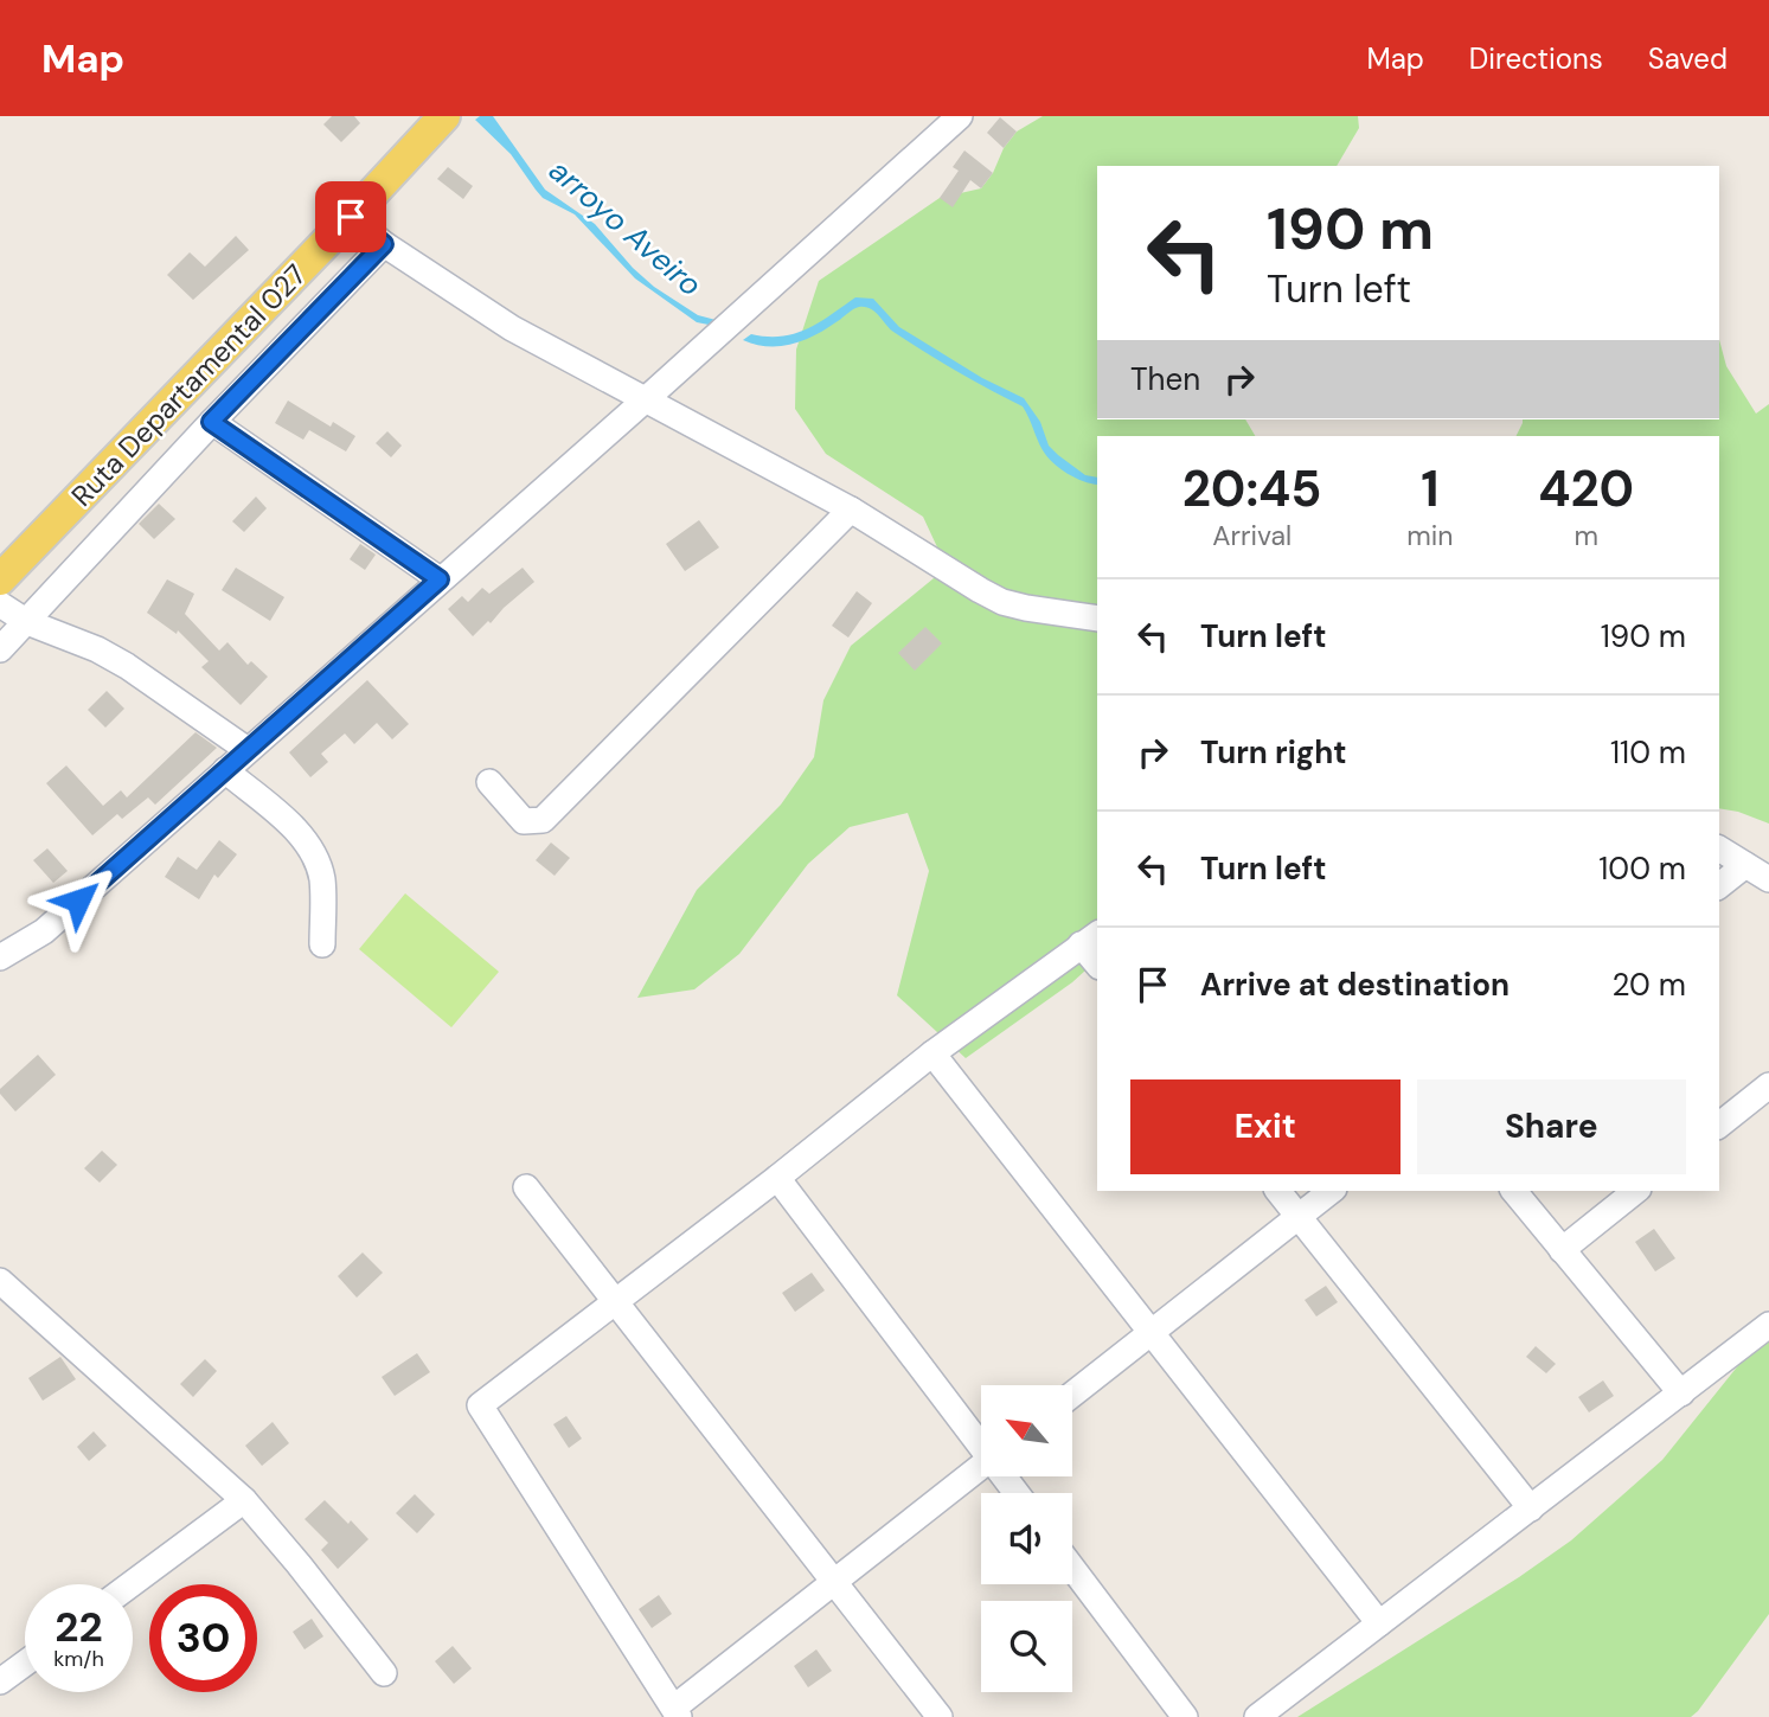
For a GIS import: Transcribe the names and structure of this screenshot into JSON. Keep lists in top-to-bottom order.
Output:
{
  "streets": {
    "main road": ["Ruta Departamental 027"]
  },
  "water": ["arroyo Aveiro"],
  "north": "top left",
  "page": {
    "header": "Map",
    "nav": ["Map", "Directions", "Saved"],
    "turn": ["190 m", "Turn left"],
    "then": "Then",
    "eta": [
      "20:45",
      "Arrival",
      "1",
      "min",
      "420",
      "m"
    ],
    "list": [
      {
        "name": "Turn left",
        "value": "190 m"
      },
      {
        "name": "Turn right",
        "value": "110 m"
      },
      {
        "name": "Turn left",
        "value": "100 m"
      },
      {
        "name": "Arrive at destination",
        "value": "20 m"
      }
    ],
    "buttons": ["Exit", "Share"],
    "speed": "22 km/h",
    "limit": "30"
  }
}
